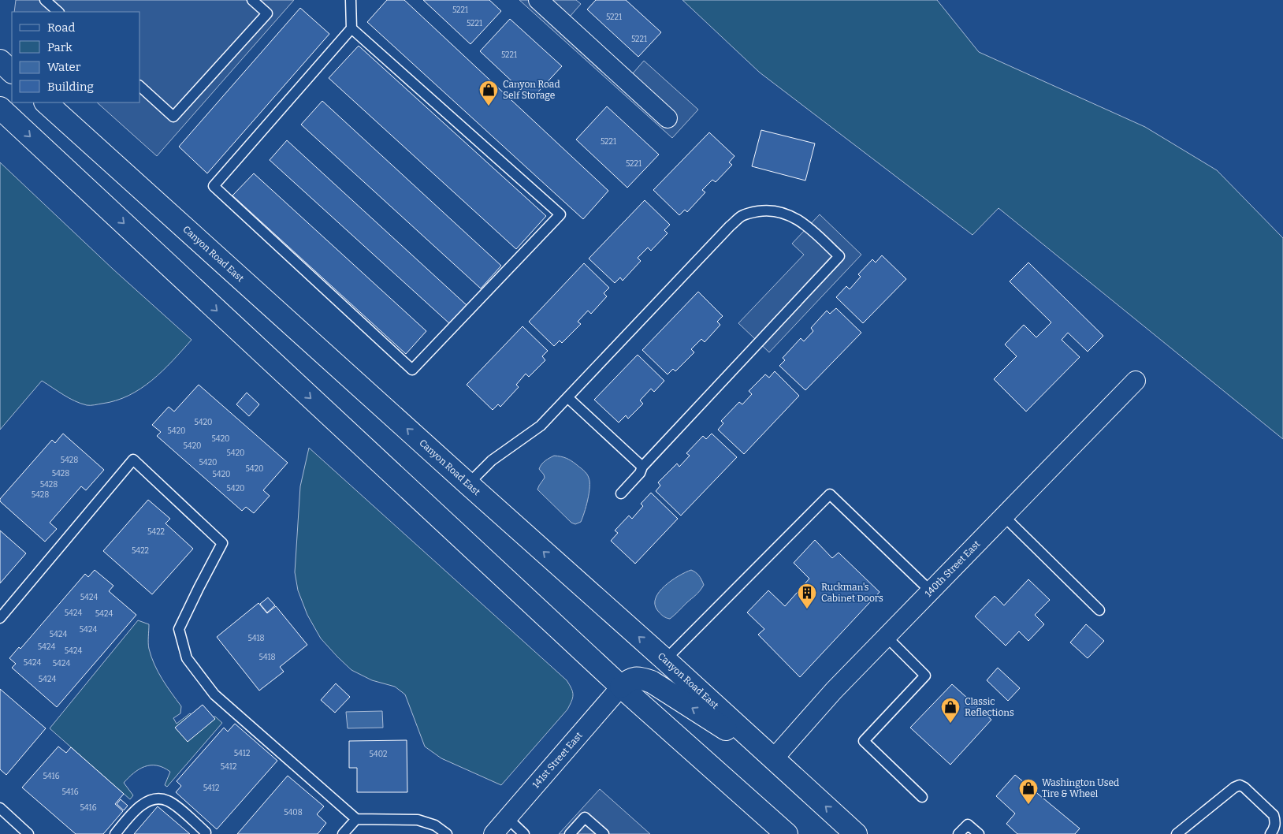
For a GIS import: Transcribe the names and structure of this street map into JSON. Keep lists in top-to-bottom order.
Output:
{
  "streets": {
    "main road": ["Canyon Road East"],
    "street": ["140th Street East", "141st Street East"]
  },
  "crossings": [
    ["Canyon Road East", "140th Street East"]
  ],
  "places": {
    "shop": ["Canyon Road Self Storage", "Classic Reflections", "Washington Used Tire & Wheel"],
    "building": ["Ruckman's Cabinet Doors"]
  },
  "house_numbers": [
    "5221",
    "5221",
    "5221",
    "5221",
    "5221",
    "5221",
    "5221",
    "5420",
    "5420",
    "5420",
    "5420",
    "5420",
    "5428",
    "5420",
    "5420",
    "5428",
    "5420",
    "5428",
    "5420",
    "5428",
    "5422",
    "5422",
    "5424",
    "5424",
    "5424",
    "5424",
    "5424",
    "5418",
    "5424",
    "5424",
    "5418",
    "5424",
    "5424",
    "5424",
    "5412",
    "5402",
    "5412",
    "5416",
    "5412",
    "5416",
    "5416",
    "5408"
  ],
  "legend": [
    "Road",
    "Park",
    "Water",
    "Building"
  ]
}
